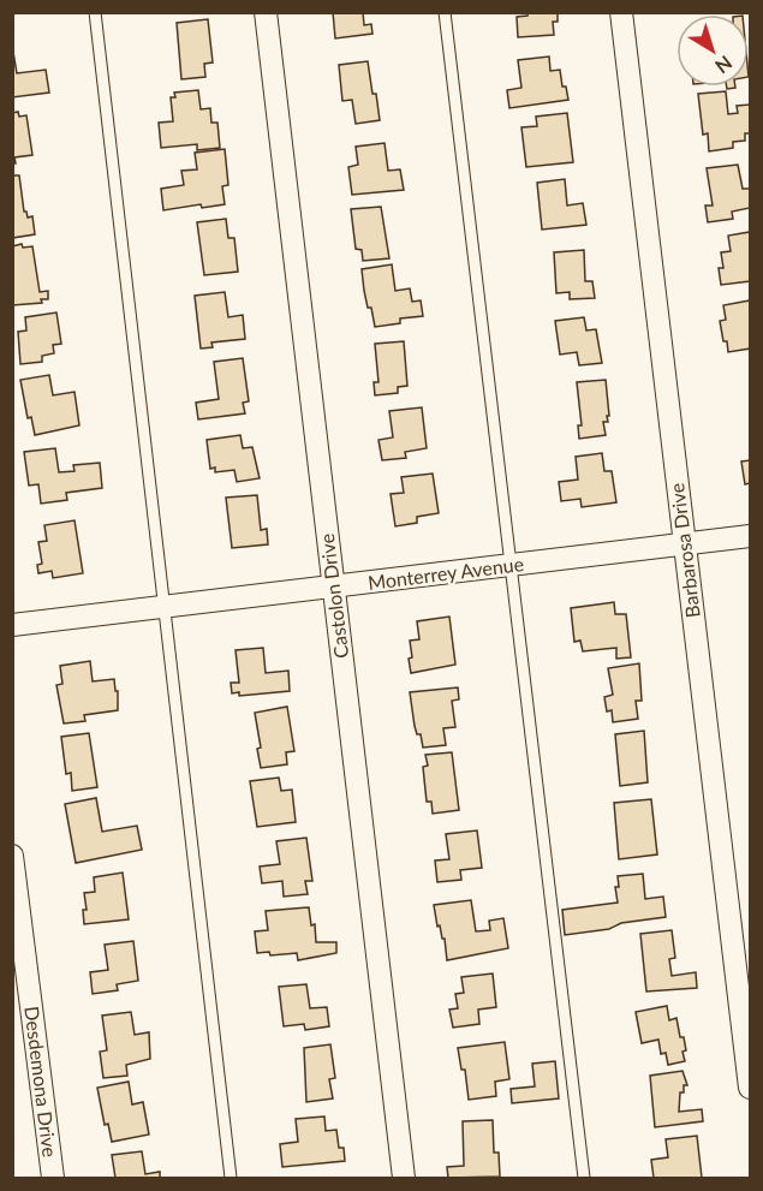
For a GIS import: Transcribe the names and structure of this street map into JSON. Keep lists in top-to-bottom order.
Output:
{
  "streets": {
    "street": [
      "Barbarosa Drive",
      "Monterrey Avenue",
      "Castolon Drive",
      "Desdemona Drive"
    ]
  },
  "crossings": [
    ["Barbarosa Drive", "Monterrey Avenue"],
    ["Monterrey Avenue", "Castolon Drive"]
  ],
  "north": "bottom right"
}
